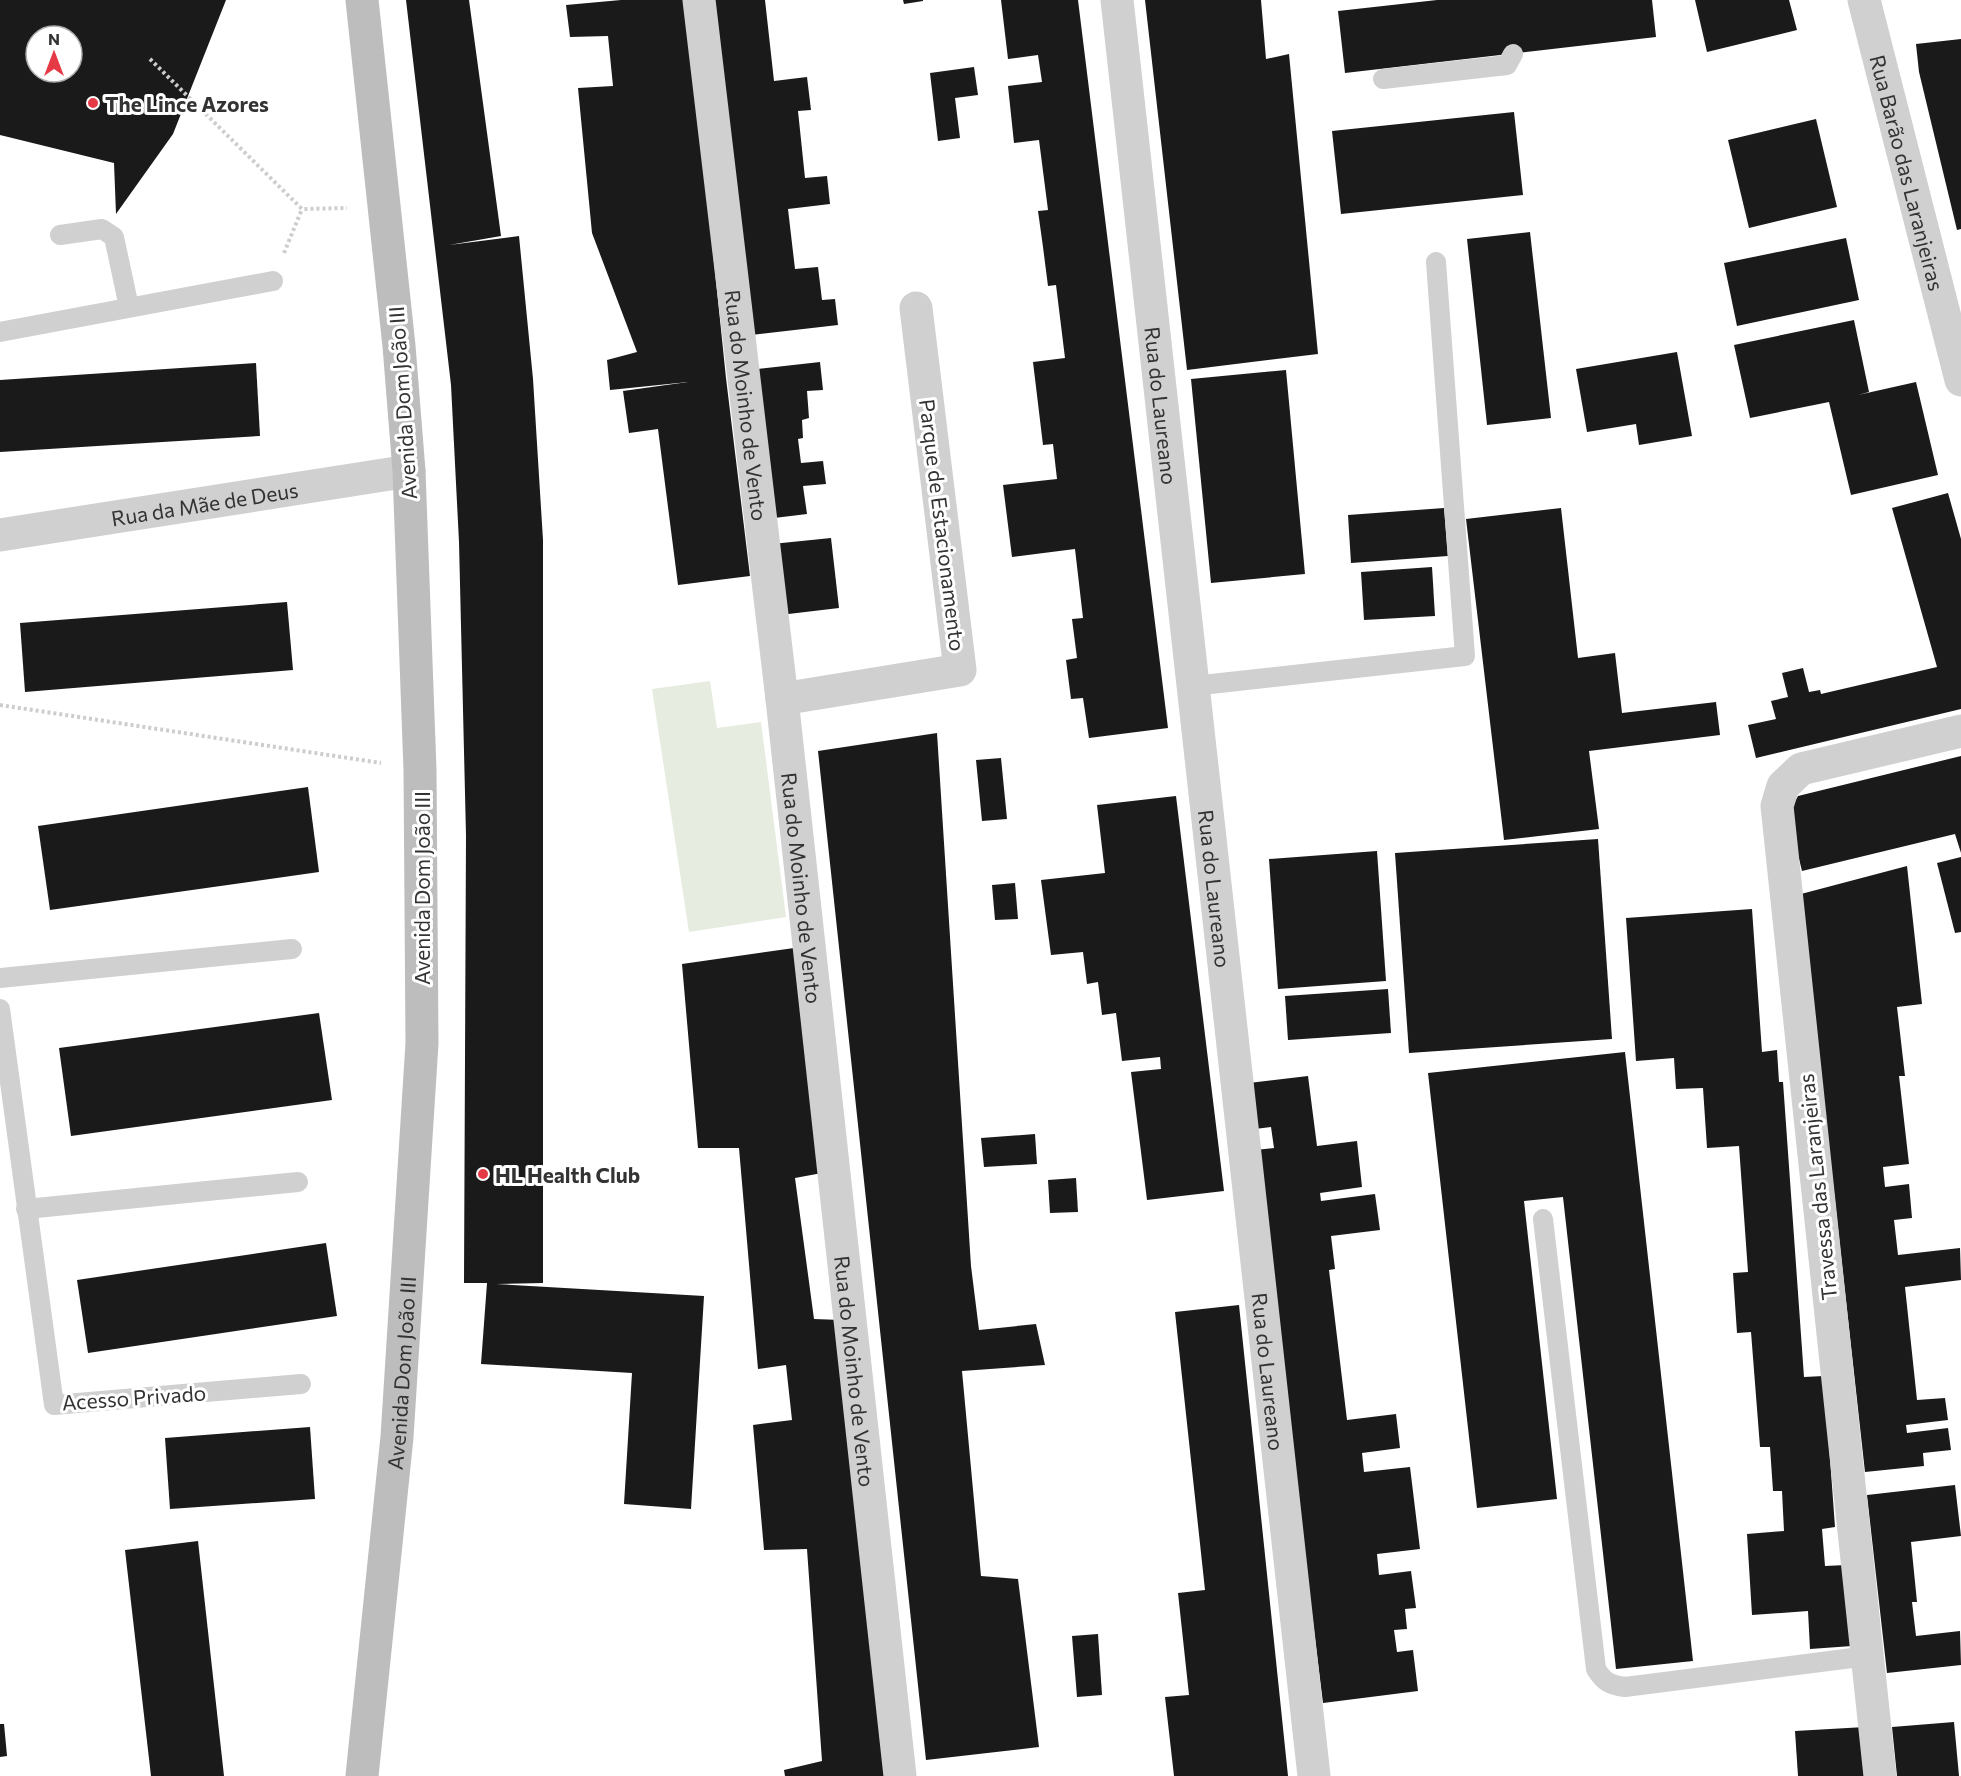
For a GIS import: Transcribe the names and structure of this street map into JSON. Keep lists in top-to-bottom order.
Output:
{
  "streets": {
    "main road": ["Avenida Dom João III"],
    "street": [
      "Rua Barão das Laranjeiras",
      "Rua do Moinho de Vento",
      "Rua do Laureano",
      "Rua da Mãe de Deus",
      "Parque de Estacionamento",
      "Travessa das Laranjeiras"
    ],
    "lane": ["Acesso Privado"]
  },
  "crossings": [
    ["Avenida Dom João III", "Rua da Mãe de Deus"],
    ["Rua do Moinho de Vento", "Parque de Estacionamento"]
  ],
  "places": ["The Lince Azores", "HL Health Club"],
  "north": "top"
}
